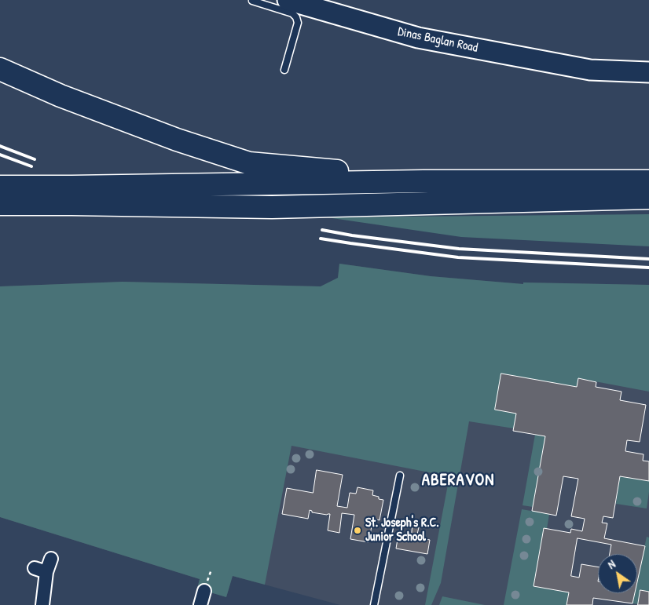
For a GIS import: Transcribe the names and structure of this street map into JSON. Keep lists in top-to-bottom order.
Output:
{
  "streets": {
    "main road": ["Dinas Baglan Road"]
  },
  "districts": ["ABERAVON"],
  "places": ["St. Joseph's R.C. Junior School"],
  "north": "top left"
}
